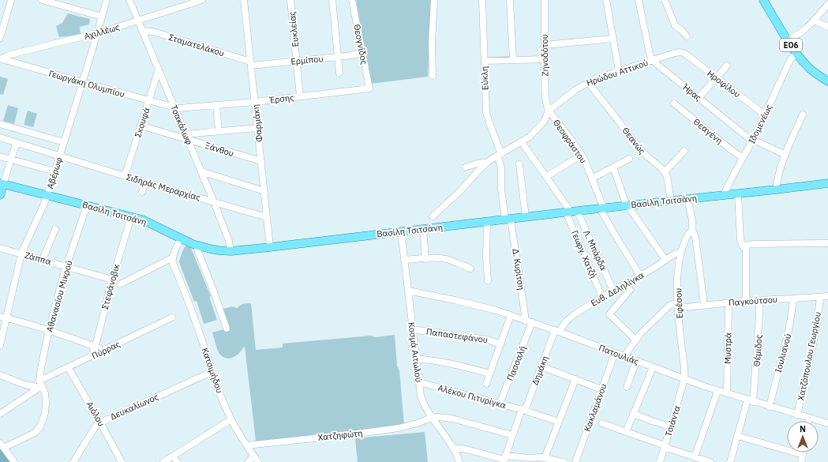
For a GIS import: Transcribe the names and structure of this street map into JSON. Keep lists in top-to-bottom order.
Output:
{
  "streets": {
    "main road": ["ΕΟ6", "Βασίλη Τσιτσάνη"],
    "street": [
      "Ευκλείας",
      "Αχιλλέως",
      "Θεογνίδος",
      "Σταματελάκου",
      "Ζηνοδότου",
      "Ερμίπου",
      "Ηρώδου Αττικού",
      "Εύκλη",
      "Γεωργάκη Ολυμπίου",
      "Ηροφίλου",
      "Ήρας",
      "Έρσης",
      "Σκουφά",
      "Φαρμάκη",
      "Ιδομενέως",
      "Τσακάλωφ",
      "Θεαγένη",
      "Θεανώς",
      "Θεοφράστου",
      "Ξάνθου",
      "Αβέρωφ",
      "Σιδηράς Μεραρχίας",
      "Λ. Μπάρδα",
      "Γεωργ. Χατζή",
      "Ζάππα",
      "Δ. Κυρίτση",
      "Στεφάνοβικ",
      "Ευθ. Δεληλίγκα",
      "Αθανασίου Μικρού",
      "Παγκούτσου",
      "Εφέσου",
      "Παπαστεφάνου",
      "Μυστρά",
      "Πύρρας",
      "Θέμιδος",
      "Κοσμά Αιτωλού",
      "Ιουλιανού",
      "Πατουλιάς",
      "Χατζόπουλου Γεωργίου",
      "Πασσαλή",
      "Κατσιμήδου",
      "Δημάκη",
      "Αλέκου Πιτυρίγκα",
      "Δευκαλίωνος",
      "Κακλαμάνου",
      "Αιόλου",
      "Τσιάντα",
      "Χατζηφώτη"
    ]
  },
  "crossings": [
    ["Ευκλείας", "Ερμίπου"],
    ["Ευκλείας", "Έρσης"],
    ["Αχιλλέως", "Γεωργάκη Ολυμπίου"],
    ["Αχιλλέως", "Τσακάλωφ"],
    ["Αχιλλέως", "Αβέρωφ"],
    ["Θεογνίδος", "Ερμίπου"],
    ["Θεογνίδος", "Έρσης"],
    ["Σταματελάκου", "Ερμίπου"],
    ["Σταματελάκου", "Φαρμάκη"],
    ["Σταματελάκου", "Τσακάλωφ"],
    ["ΕΟ6", "Ιδομενέως"],
    ["Ζηνοδότου", "Ηρώδου Αττικού"],
    ["Ζηνοδότου", "Θεοφράστου"],
    ["Ερμίπου", "Φαρμάκη"],
    ["Ηρώδου Αττικού", "Εύκλη"],
    ["Ηρώδου Αττικού", "Ηροφίλου"],
    ["Ηρώδου Αττικού", "Ήρας"],
    ["Ηρώδου Αττικού", "Θεανώς"],
    ["Ηρώδου Αττικού", "Θεοφράστου"],
    ["Εύκλη", "Βασίλη Τσιτσάνη"],
    ["Εύκλη", "Δ. Κυρίτση"],
    ["Γεωργάκη Ολυμπίου", "Έρσης"],
    ["Γεωργάκη Ολυμπίου", "Σκουφά"],
    ["Γεωργάκη Ολυμπίου", "Τσακάλωφ"],
    ["Γεωργάκη Ολυμπίου", "Αβέρωφ"],
    ["Ηροφίλου", "Ιδομενέως"],
    ["Ήρας", "Ιδομενέως"],
    ["Έρσης", "Φαρμάκη"],
    ["Έρσης", "Τσακάλωφ"],
    ["Σκουφά", "Τσακάλωφ"],
    ["Σκουφά", "Ξάνθου"],
    ["Σκουφά", "Σιδηράς Μεραρχίας"],
    ["Φαρμάκη", "Ξάνθου"],
    ["Φαρμάκη", "Σιδηράς Μεραρχίας"],
    ["Φαρμάκη", "Βασίλη Τσιτσάνη"],
    ["Ιδομενέως", "Θεαγένη"],
    ["Ιδομενέως", "Βασίλη Τσιτσάνη"],
    ["Τσακάλωφ", "Ξάνθου"],
    ["Τσακάλωφ", "Σιδηράς Μεραρχίας"],
    ["Τσακάλωφ", "Βασίλη Τσιτσάνη"],
    ["Θεοφράστου", "Βασίλη Τσιτσάνη"],
    ["Θεοφράστου", "Ευθ. Δεληλίγκα"],
    ["Αβέρωφ", "Σιδηράς Μεραρχίας"],
    ["Αβέρωφ", "Βασίλη Τσιτσάνη"],
    ["Αβέρωφ", "Ζάππα"],
    ["Βασίλη Τσιτσάνη", "Λ. Μπάρδα"],
    ["Βασίλη Τσιτσάνη", "Γεωργ. Χατζή"],
    ["Βασίλη Τσιτσάνη", "Δ. Κυρίτση"],
    ["Βασίλη Τσιτσάνη", "Στεφάνοβικ"],
    ["Βασίλη Τσιτσάνη", "Αθανασίου Μικρού"],
    ["Βασίλη Τσιτσάνη", "Κοσμά Αιτωλού"],
    ["Λ. Μπάρδα", "Γεωργ. Χατζή"],
    ["Λ. Μπάρδα", "Ευθ. Δεληλίγκα"],
    ["Γεωργ. Χατζή", "Ευθ. Δεληλίγκα"],
    ["Ζάππα", "Στεφάνοβικ"],
    ["Ζάππα", "Αθανασίου Μικρού"],
    ["Δ. Κυρίτση", "Πατουλιάς"],
    ["Στεφάνοβικ", "Πύρρας"],
    ["Ευθ. Δεληλίγκα", "Εφέσου"],
    ["Ευθ. Δεληλίγκα", "Πατουλιάς"],
    ["Ευθ. Δεληλίγκα", "Δημάκη"],
    ["Αθανασίου Μικρού", "Πύρρας"],
    ["Παγκούτσου", "Εφέσου"],
    ["Παγκούτσου", "Μυστρά"],
    ["Παγκούτσου", "Θέμιδος"],
    ["Παγκούτσου", "Ιουλιανού"],
    ["Παγκούτσου", "Χατζόπουλου Γεωργίου"],
    ["Εφέσου", "Πατουλιάς"],
    ["Εφέσου", "Τσιάντα"],
    ["Παπαστεφάνου", "Κοσμά Αιτωλού"],
    ["Μυστρά", "Πατουλιάς"],
    ["Πύρρας", "Αιόλου"],
    ["Θέμιδος", "Πατουλιάς"],
    ["Κοσμά Αιτωλού", "Πατουλιάς"],
    ["Κοσμά Αιτωλού", "Αλέκου Πιτυρίγκα"],
    ["Κοσμά Αιτωλού", "Χατζηφώτη"],
    ["Ιουλιανού", "Πατουλιάς"],
    ["Πατουλιάς", "Χατζόπουλου Γεωργίου"],
    ["Πατουλιάς", "Πασσαλή"],
    ["Πατουλιάς", "Δημάκη"],
    ["Πατουλιάς", "Κακλαμάνου"],
    ["Πατουλιάς", "Τσιάντα"],
    ["Πασσαλή", "Αλέκου Πιτυρίγκα"],
    ["Κατσιμήδου", "Δευκαλίωνος"],
    ["Κατσιμήδου", "Χατζηφώτη"],
    ["Δημάκη", "Αλέκου Πιτυρίγκα"],
    ["Δημάκη", "Χατζηφώτη"],
    ["Δευκαλίωνος", "Αιόλου"]
  ],
  "north": "top"
}
